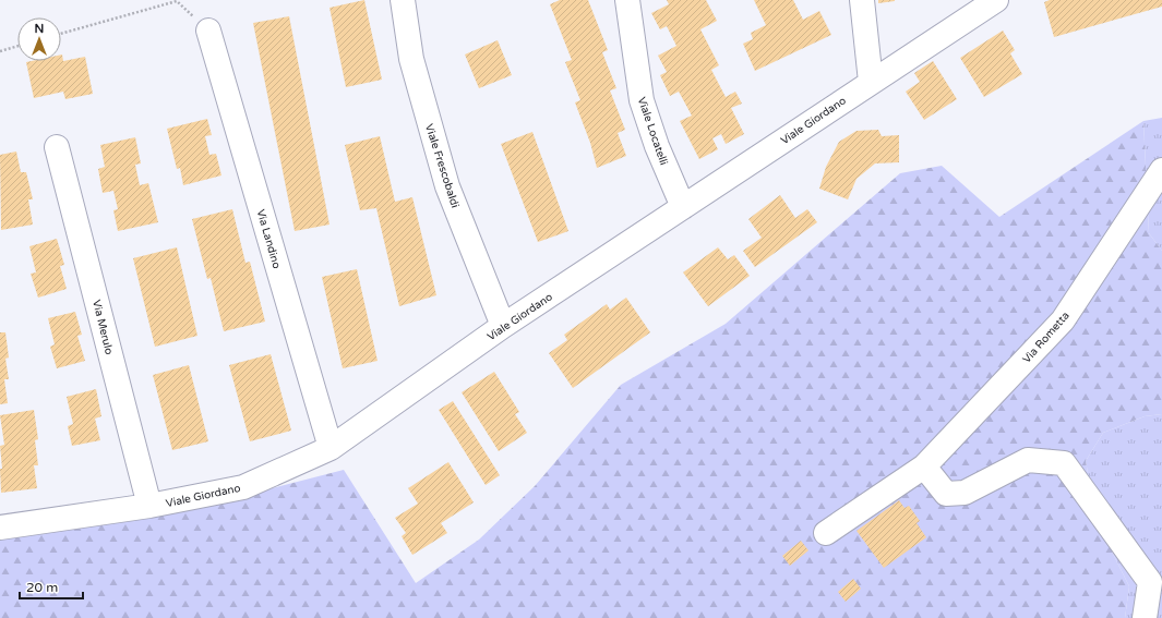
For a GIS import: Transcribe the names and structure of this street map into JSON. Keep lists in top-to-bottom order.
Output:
{
  "streets": {
    "street": [
      "Viale Giordano",
      "Viale Locatelli",
      "Viale Frescobaldi",
      "Via Landino",
      "Via Merulo",
      "Via Rometta"
    ]
  },
  "crossings": [
    ["Viale Giordano", "Viale Locatelli"],
    ["Viale Giordano", "Viale Frescobaldi"],
    ["Viale Giordano", "Via Landino"],
    ["Viale Giordano", "Via Merulo"]
  ],
  "scale_bar": "20 m",
  "north": "top"
}
